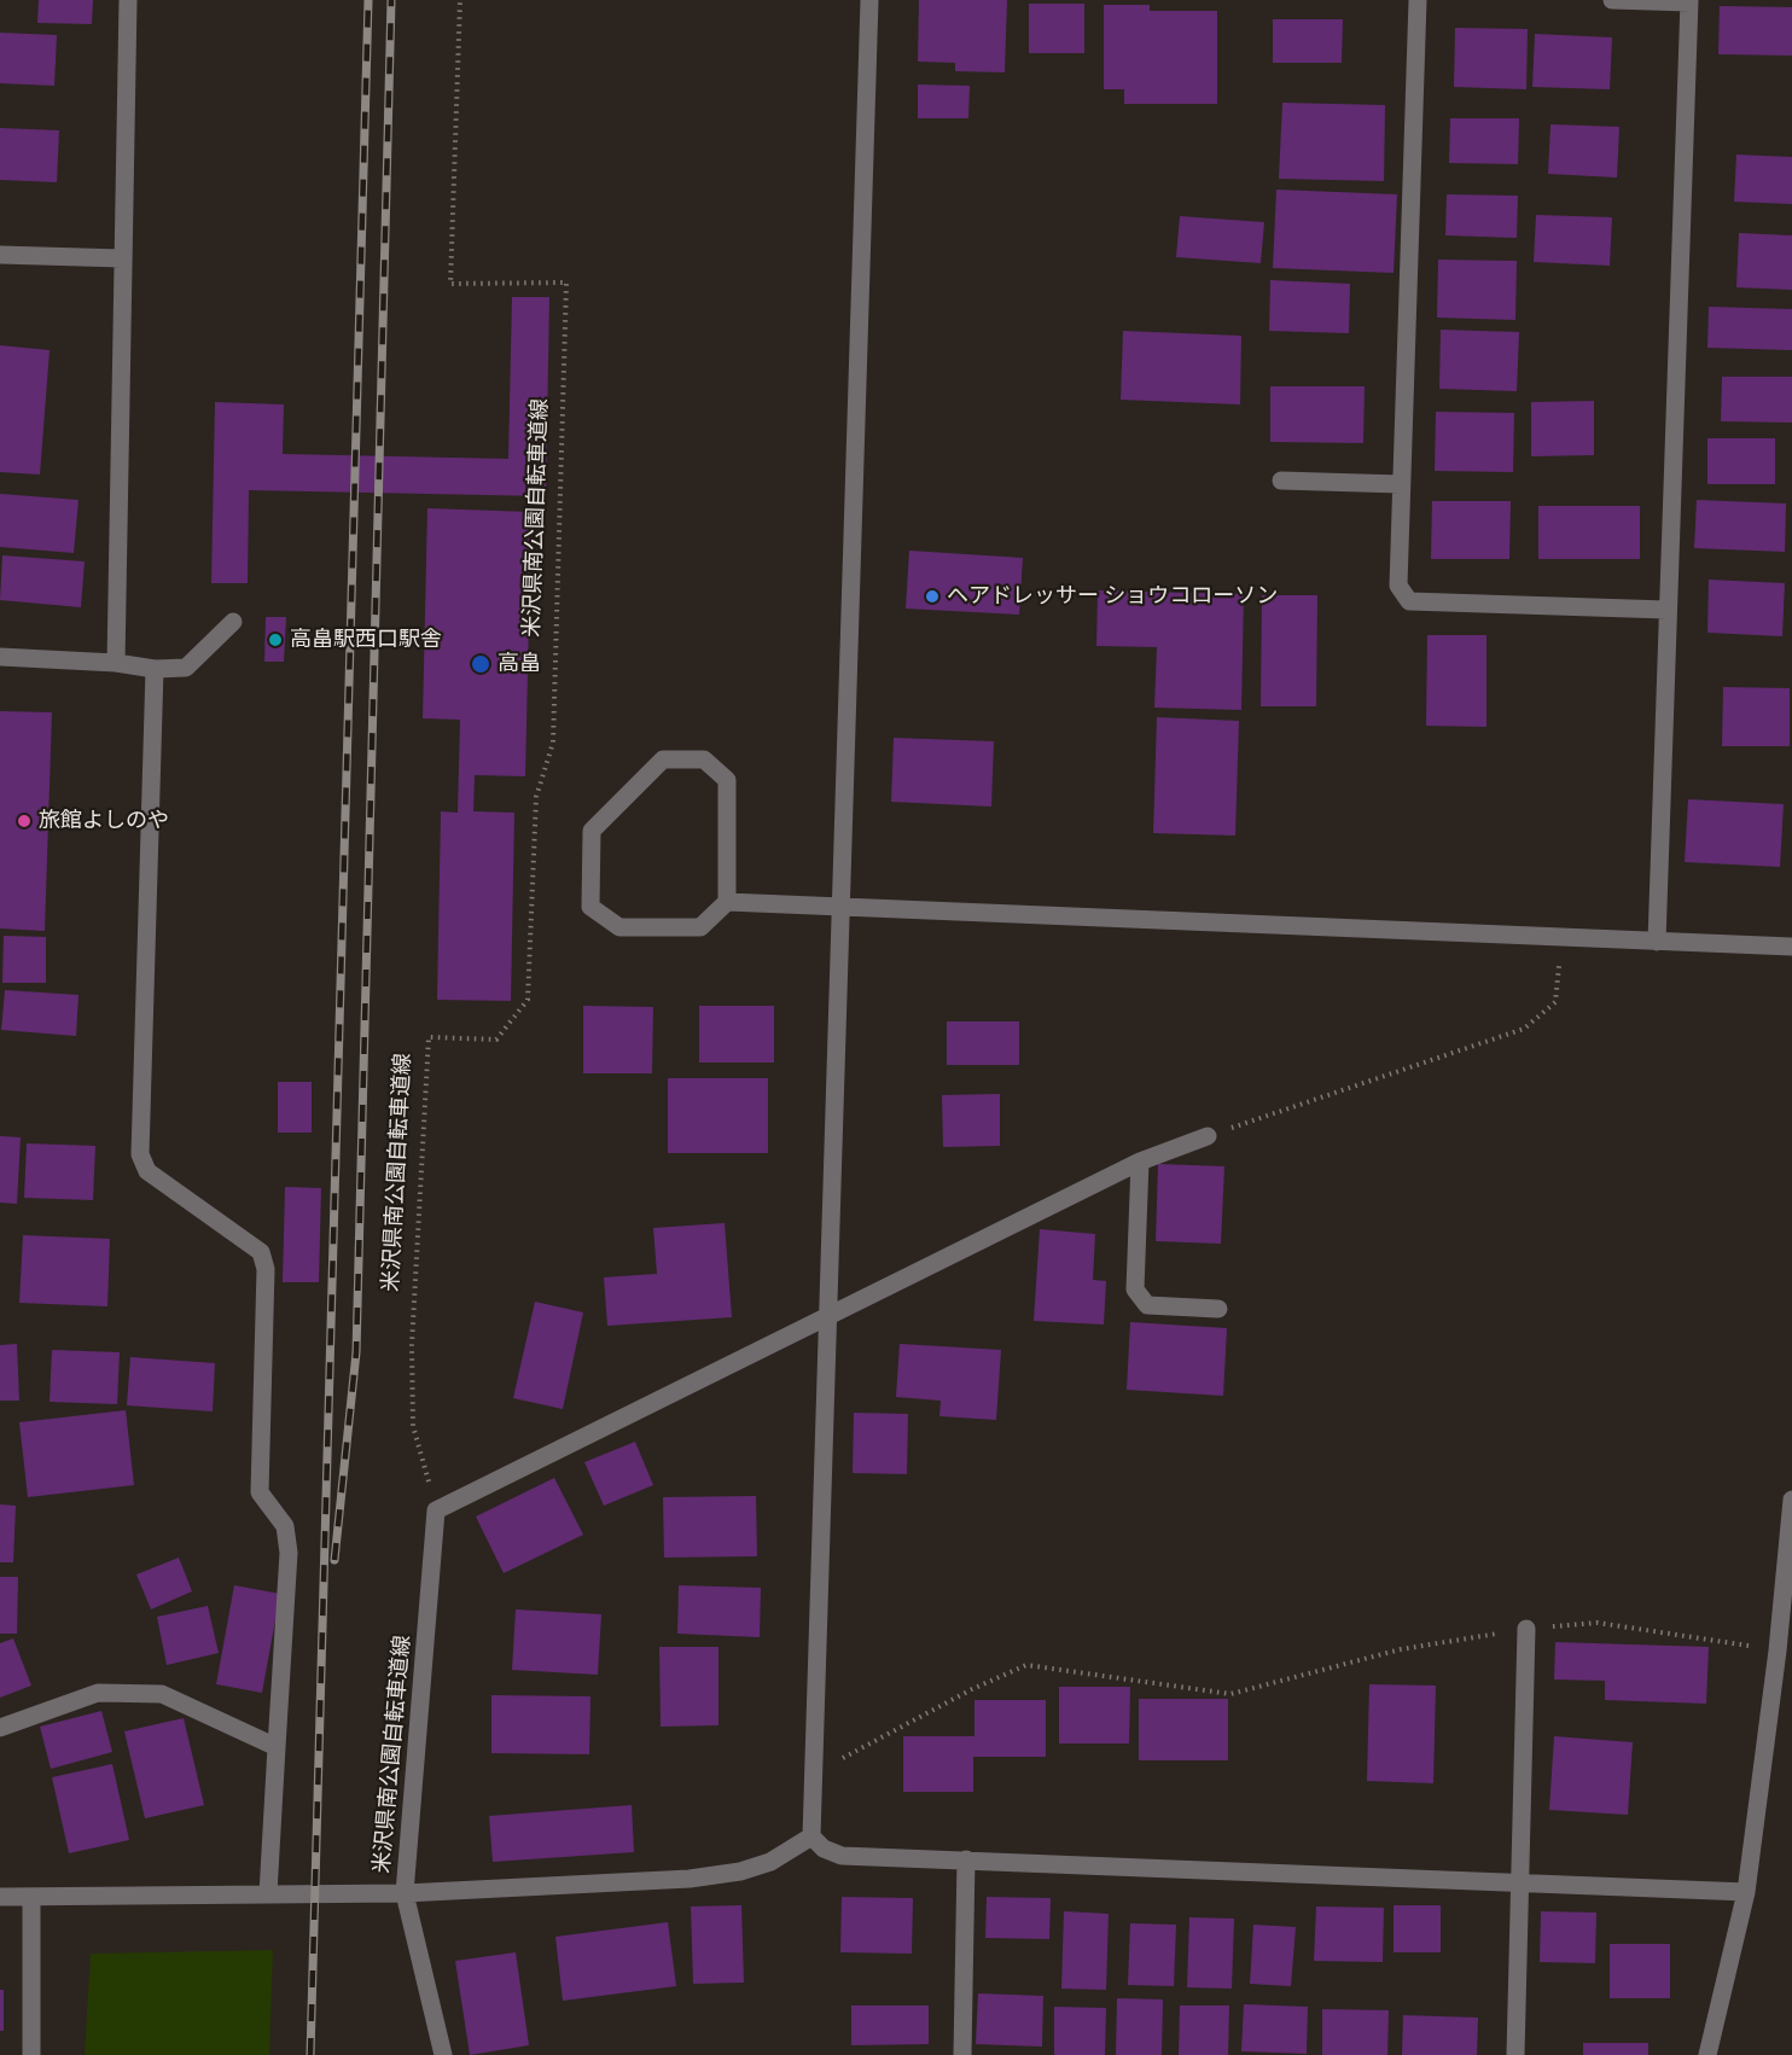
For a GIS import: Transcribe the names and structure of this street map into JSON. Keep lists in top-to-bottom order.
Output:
{
  "streets": {
    "street": ["米沢県南公園自転車道線"]
  },
  "places": [
    "ヘアドレッサー ショウコローソン",
    "高畠駅西口駅舎",
    "高畠",
    "旅館よしのや"
  ]
}
